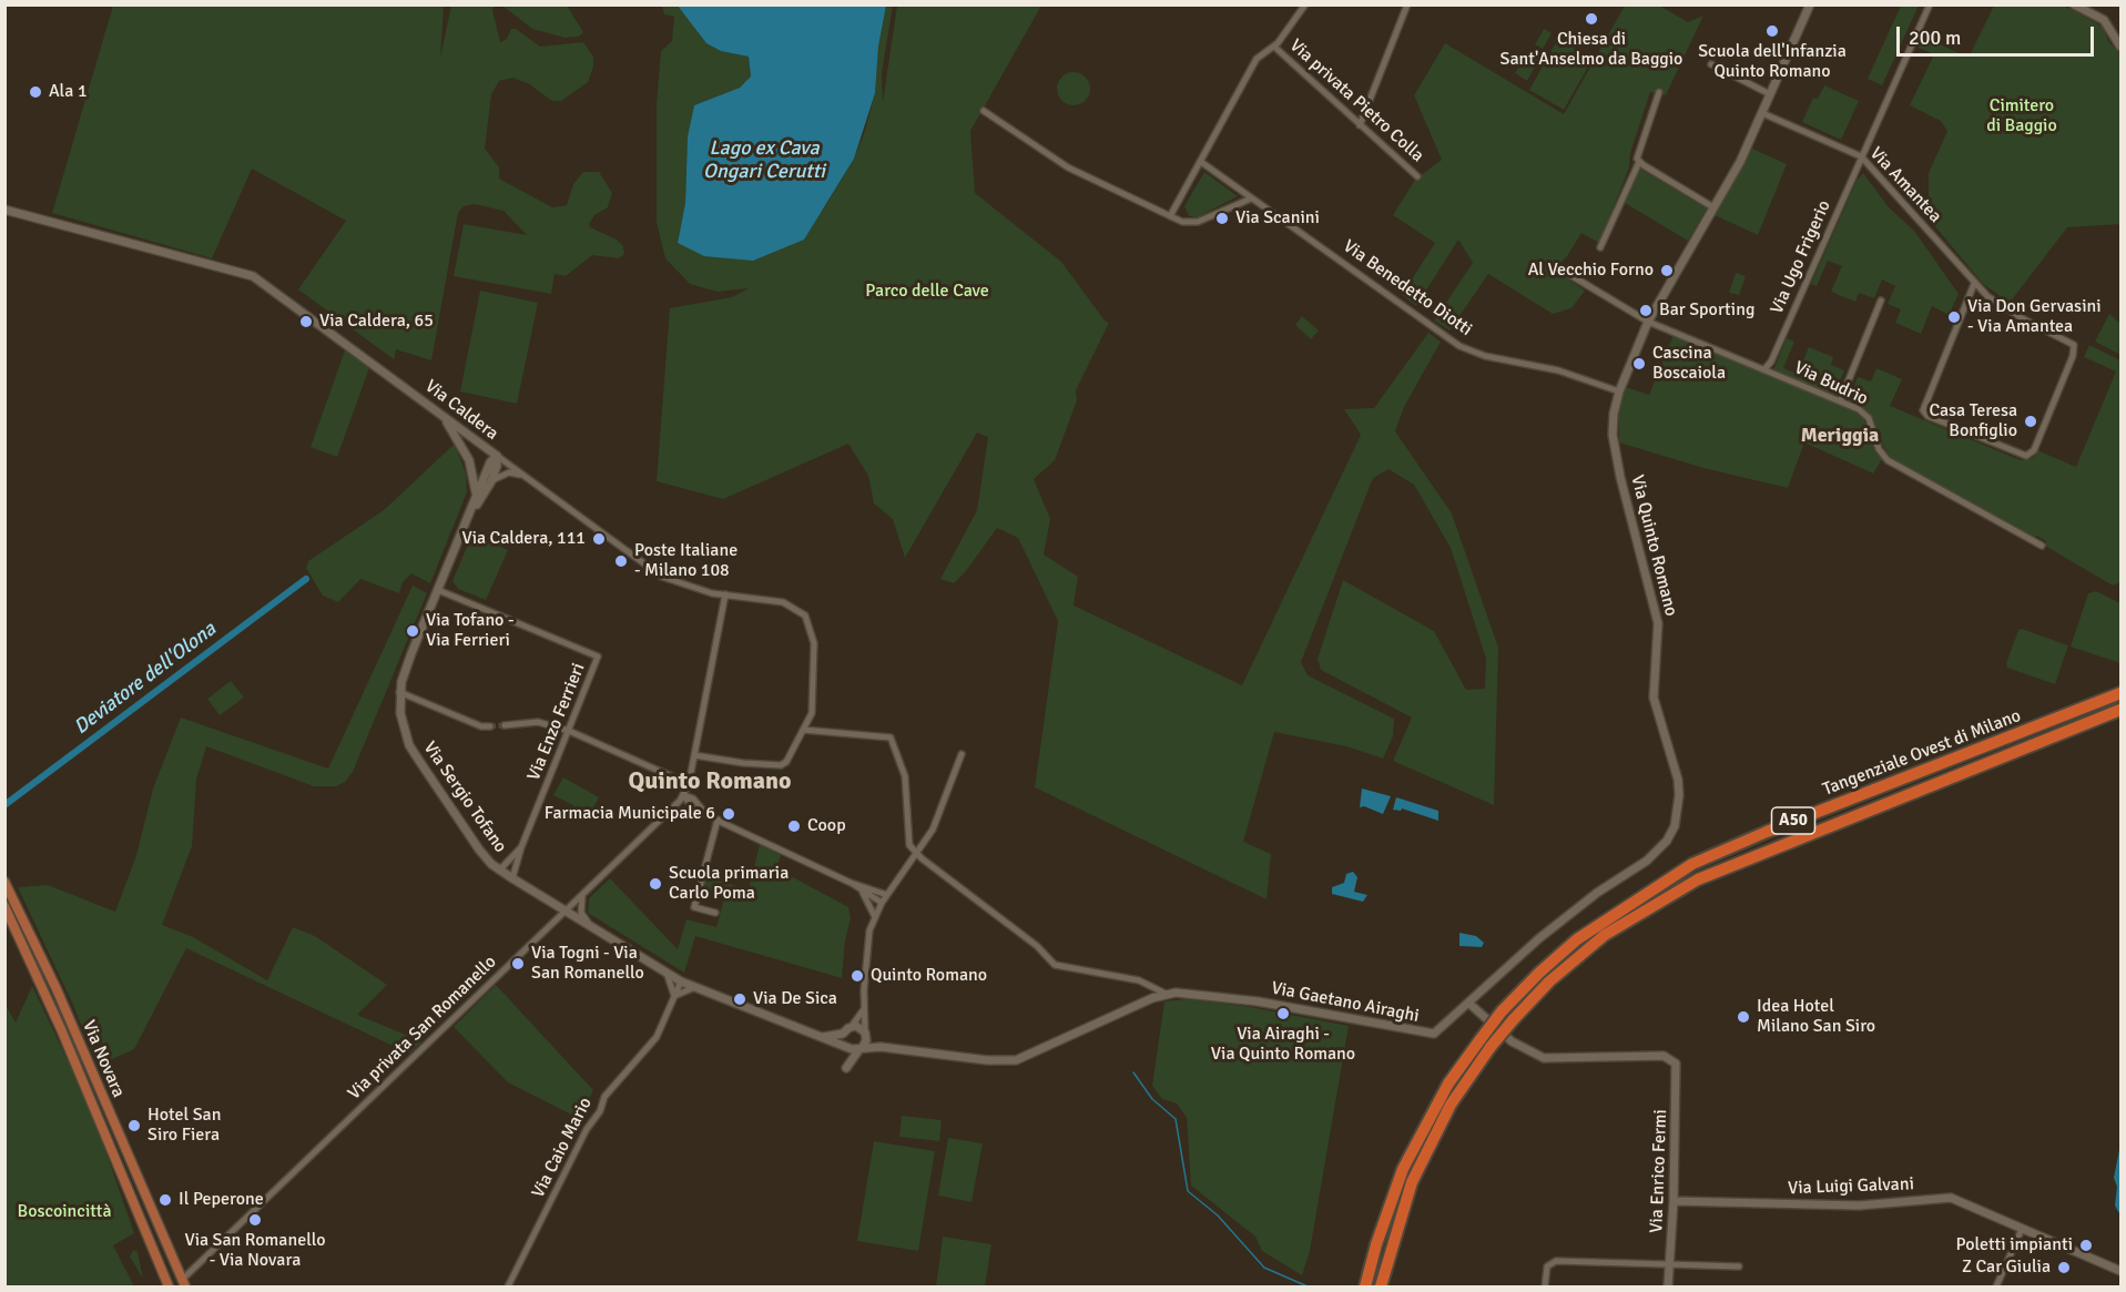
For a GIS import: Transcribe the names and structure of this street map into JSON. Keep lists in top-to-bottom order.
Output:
{
  "streets": {
    "highway": ["Tangenziale Ovest di Milano", "A50"],
    "main road": ["Via Novara"],
    "street": [
      "Via privata Pietro Colla",
      "Via Amantea",
      "Via Ugo Frigerio",
      "Via Benedetto Diotti",
      "Via Budrio",
      "Via Caldera",
      "Via Quinto Romano",
      "Via Enzo Ferrieri",
      "Via Sergio Tofano",
      "Via Gaetano Airaghi",
      "Via privata San Romanello",
      "Via Caio Mario",
      "Via Enrico Fermi",
      "Via Luigi Galvani"
    ]
  },
  "crossings": [
    ["Via Amantea", "Via Ugo Frigerio"],
    ["Via Amantea", "Via Quinto Romano"],
    ["Via Ugo Frigerio", "Via Budrio"],
    ["Via Benedetto Diotti", "Via Quinto Romano"],
    ["Via Budrio", "Via Quinto Romano"],
    ["Via Caldera", "Via Sergio Tofano"],
    ["Via Caldera", "Via privata San Romanello"],
    ["Via Quinto Romano", "Via Gaetano Airaghi"],
    ["Via Quinto Romano", "Via Enrico Fermi"],
    ["Via Enzo Ferrieri", "Via Sergio Tofano"],
    ["Via Sergio Tofano", "Via privata San Romanello"],
    ["Via Sergio Tofano", "Via Caio Mario"],
    ["Via Gaetano Airaghi", "Via Enrico Fermi"],
    ["Via privata San Romanello", "Via Novara"],
    ["Via Enrico Fermi", "Via Luigi Galvani"]
  ],
  "districts": ["Meriggia", "Quinto Romano"],
  "water": ["Lago ex Cava Ongari Cerutti", "Deviatore dell'Olona"],
  "parks": ["Cimitero di Baggio", "Parco delle Cave", "Boscoincittà"],
  "places": [
    "Chiesa di Sant'Anselmo da Baggio",
    "Scuola dell'Infanzia Quinto Romano",
    "Ala 1",
    "Via Scanini",
    "Al Vecchio Forno",
    "Bar Sporting",
    "Via Don Gervasini - Via Amantea",
    "Via Caldera, 65",
    "Cascina Boscaiola",
    "Casa Teresa Bonfiglio",
    "Via Caldera, 111",
    "Poste Italiane - Milano 108",
    "Via Tofano - Via Ferrieri",
    "Farmacia Municipale 6",
    "Coop",
    "Scuola primaria Carlo Poma",
    "Via Togni - Via San Romanello",
    "Quinto Romano",
    "Via De Sica",
    "Via Airaghi - Via Quinto Romano",
    "Idea Hotel Milano San Siro",
    "Hotel San Siro Fiera",
    "Il Peperone",
    "Via San Romanello - Via Novara",
    "Poletti impianti",
    "Z Car Giulia"
  ],
  "scale_bar": "200 m"
}
